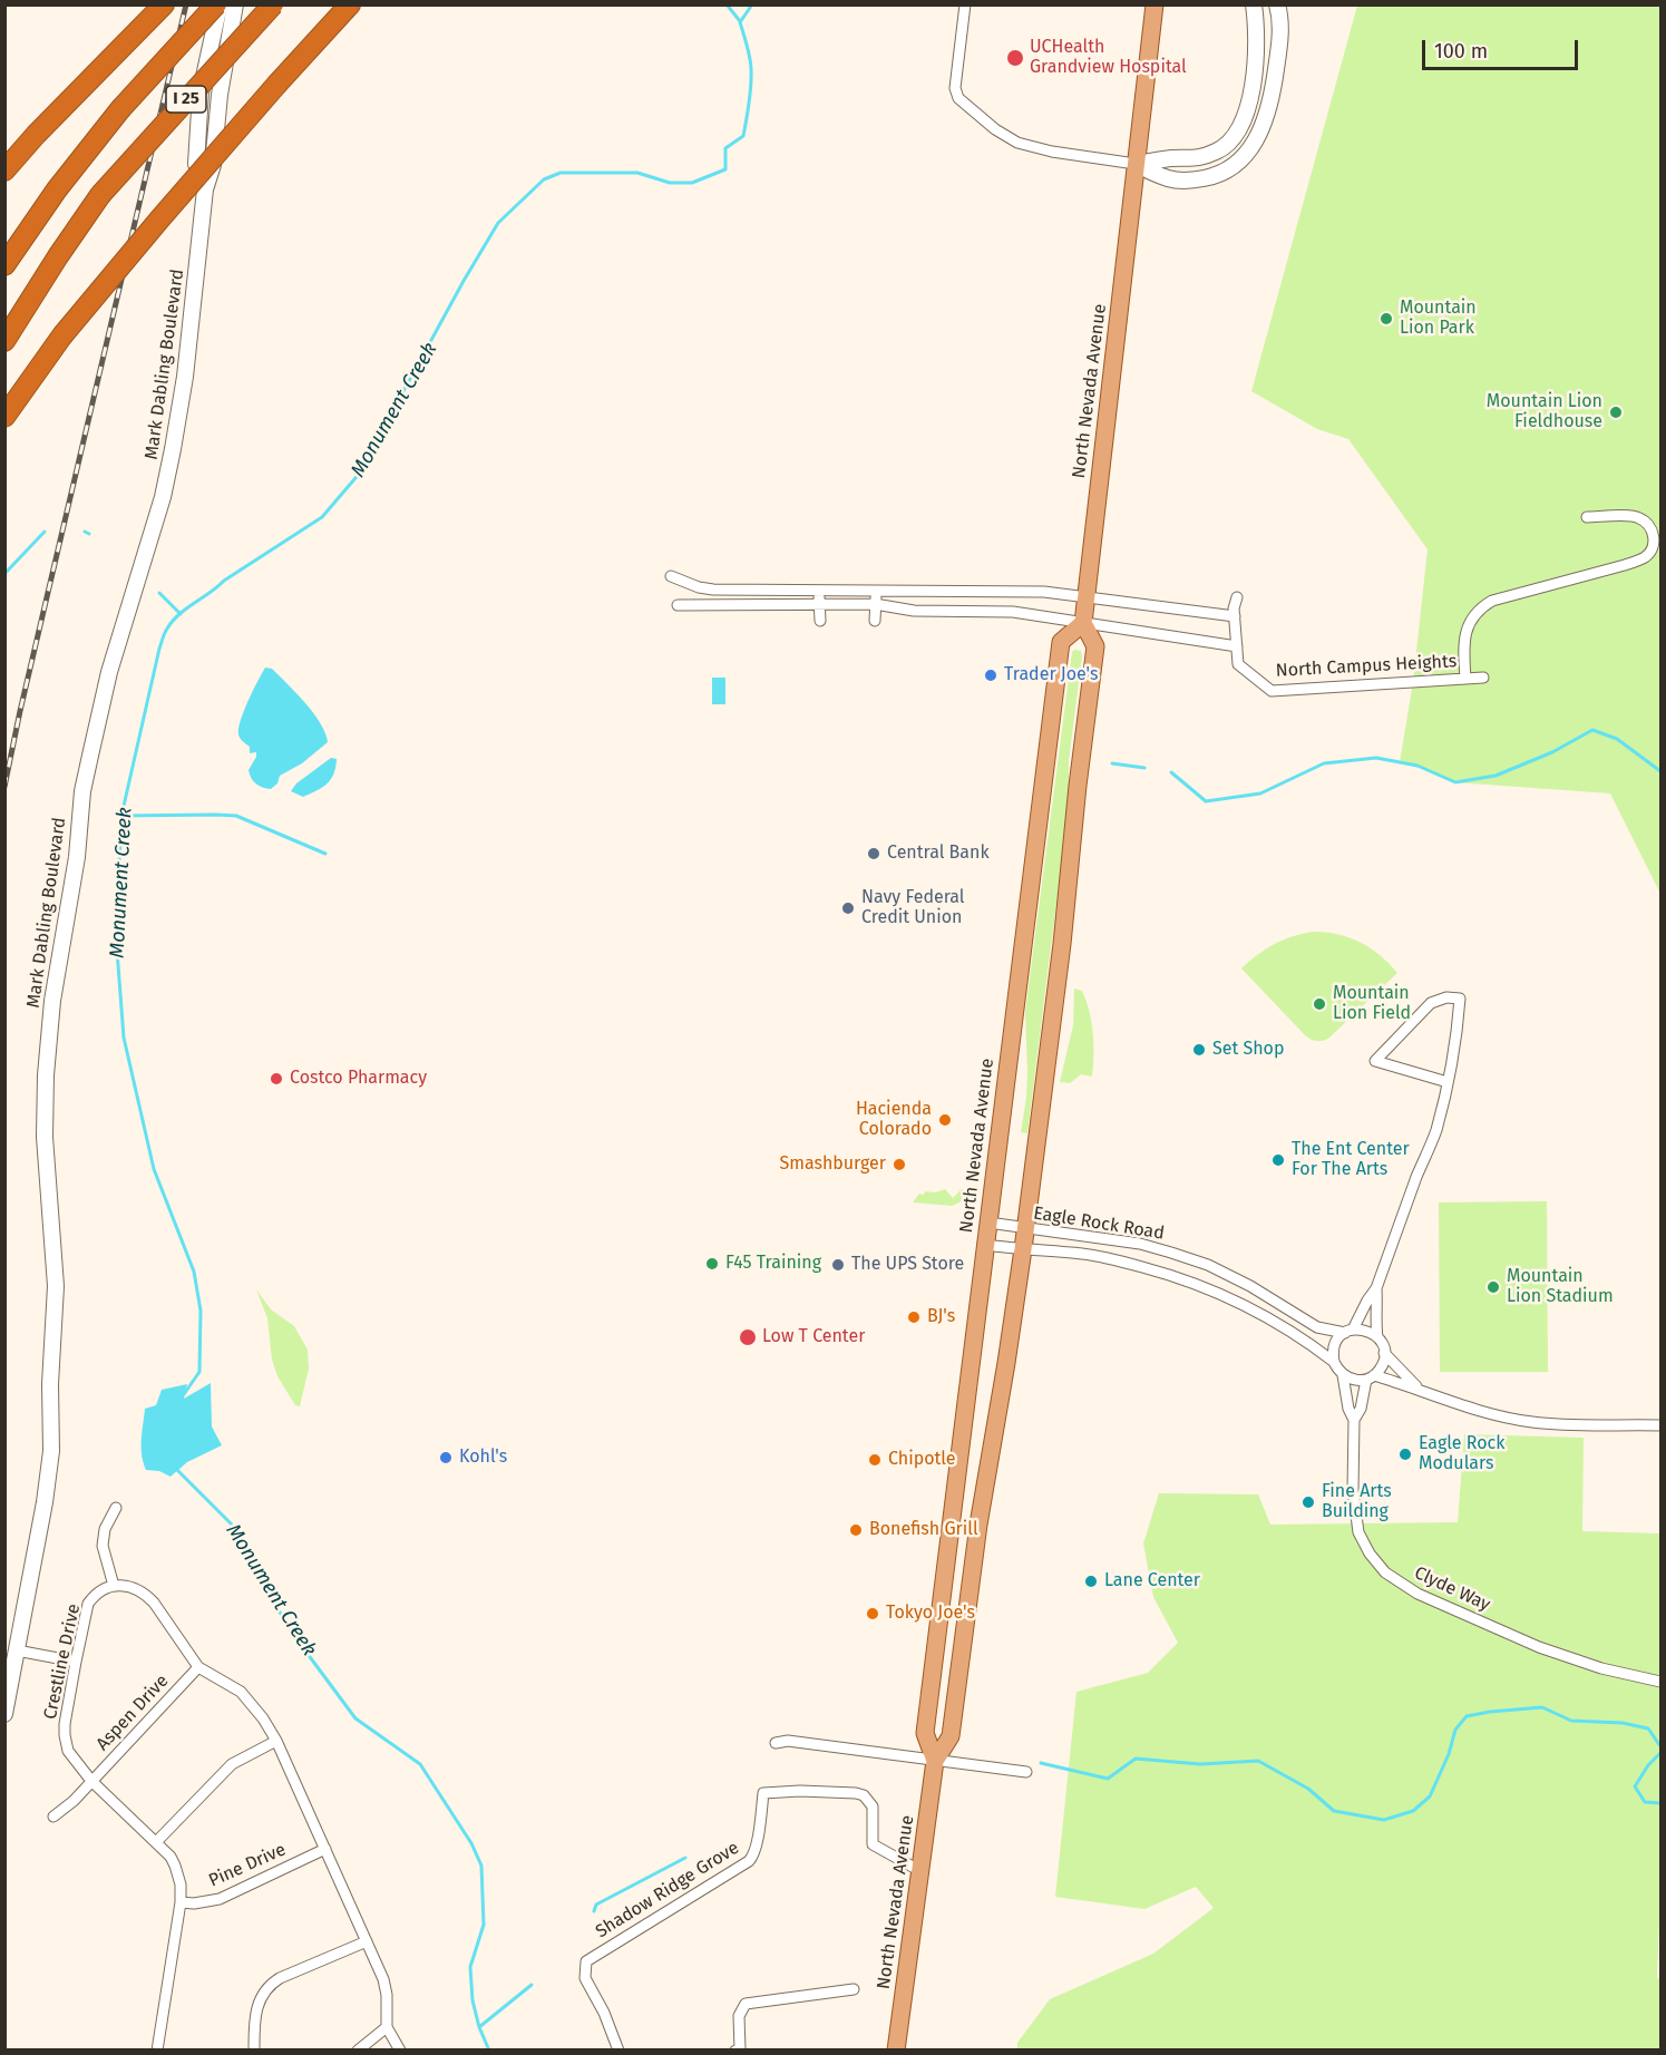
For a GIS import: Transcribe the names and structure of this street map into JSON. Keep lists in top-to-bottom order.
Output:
{
  "streets": {
    "highway": ["I 25"],
    "main road": ["North Nevada Avenue"],
    "street": [
      "Mark Dabling Boulevard",
      "North Campus Heights",
      "Eagle Rock Road",
      "Clyde Way",
      "Crestline Drive",
      "Aspen Drive",
      "Pine Drive",
      "Shadow Ridge Grove"
    ]
  },
  "crossings": [
    ["I 25", "Mark Dabling Boulevard"],
    ["North Nevada Avenue", "Eagle Rock Road"],
    ["North Nevada Avenue", "Shadow Ridge Grove"],
    ["Crestline Drive", "Aspen Drive"],
    ["Crestline Drive", "Pine Drive"]
  ],
  "water": ["Monument Creek"],
  "places": [
    "UCHealth Grandview Hospital",
    "Mountain Lion Park",
    "Mountain Lion Fieldhouse",
    "Trader Joe's",
    "Central Bank",
    "Navy Federal Credit Union",
    "Mountain Lion Field",
    "Set Shop",
    "Costco Pharmacy",
    "Hacienda Colorado",
    "The Ent Center For The Arts",
    "Smashburger",
    "F45 Training",
    "The UPS Store",
    "Mountain Lion Stadium",
    "BJ's",
    "Low T Center",
    "Eagle Rock Modulars",
    "Kohl's",
    "Chipotle",
    "Fine Arts Building",
    "Bonefish Grill",
    "Lane Center",
    "Tokyo Joe's"
  ],
  "scale_bar": "100 m"
}
